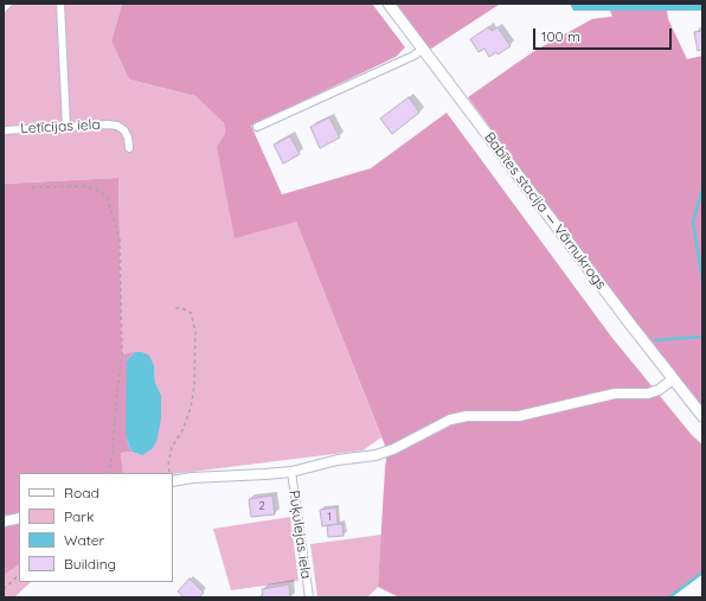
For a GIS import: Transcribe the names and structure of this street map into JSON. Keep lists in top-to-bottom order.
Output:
{
  "streets": {
    "main road": ["Babītes stacija — Vārnukrogs"],
    "street": ["Letīcijas iela", "Puķulejas iela"]
  },
  "house_numbers": ["2", "1"],
  "legend": [
    "Road",
    "Park",
    "Water",
    "Building"
  ],
  "scale_bar": "100 m"
}
